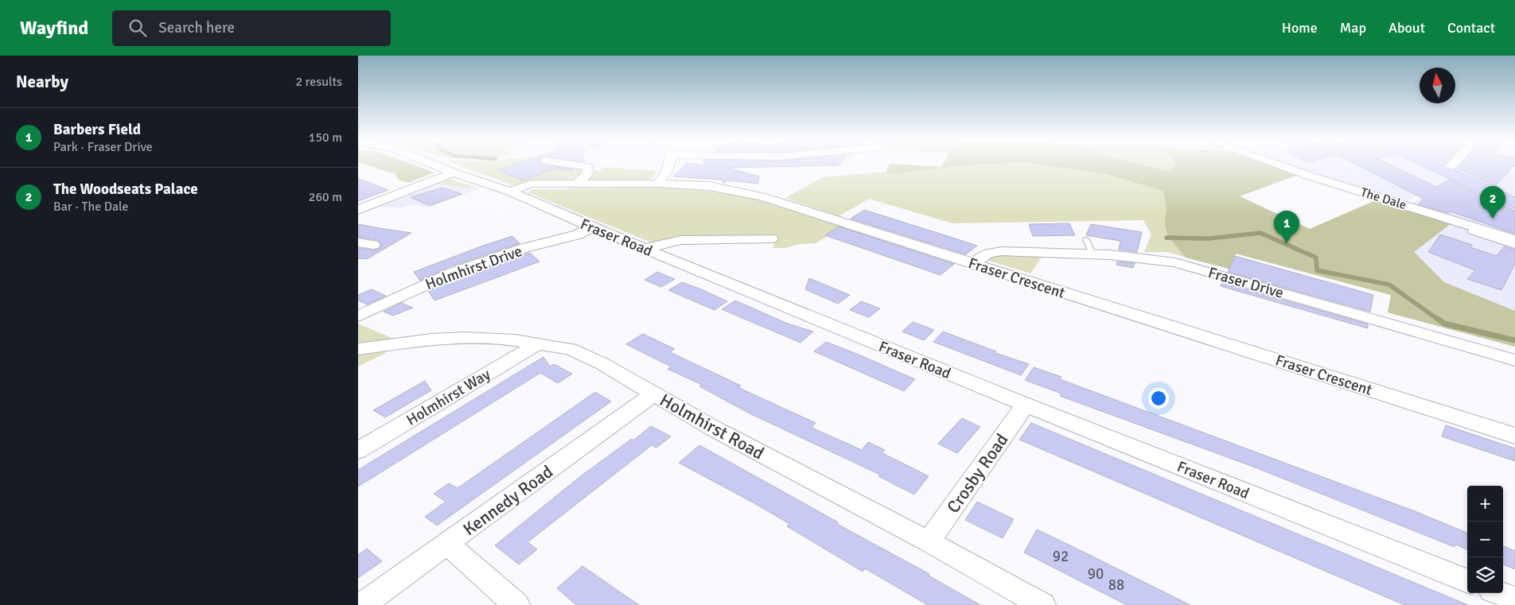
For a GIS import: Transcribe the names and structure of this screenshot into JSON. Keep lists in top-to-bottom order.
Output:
{
  "streets": {
    "street": [
      "The Dale",
      "Fraser Road",
      "Holmhirst Drive",
      "Fraser Crescent",
      "Fraser Drive",
      "Holmhirst Way",
      "Holmhirst Road",
      "Crosby Road",
      "Kennedy Road"
    ]
  },
  "crossings": [
    ["Fraser Road", "Holmhirst Drive"],
    ["Fraser Road", "Fraser Crescent"],
    ["Fraser Road", "Crosby Road"],
    ["Fraser Crescent", "Fraser Drive"],
    ["Holmhirst Way", "Holmhirst Road"],
    ["Holmhirst Road", "Crosby Road"],
    ["Holmhirst Road", "Kennedy Road"]
  ],
  "house_numbers": ["92", "90", "88"],
  "north": "top",
  "page": {
    "header": "Wayfind",
    "search": "Search here",
    "nav": [
      "Home",
      "Map",
      "About",
      "Contact"
    ],
    "heading": ["Nearby", "2 results"],
    "list": [
      {
        "mark": "1",
        "name": "Barbers Field",
        "note": "Park · Fraser Drive",
        "value": "150 m"
      },
      {
        "mark": "2",
        "name": "The Woodseats Palace",
        "note": "Bar · The Dale",
        "value": "260 m"
      }
    ],
    "pins": ["2", "1"],
    "map_buttons": ["+", "−"]
  }
}
